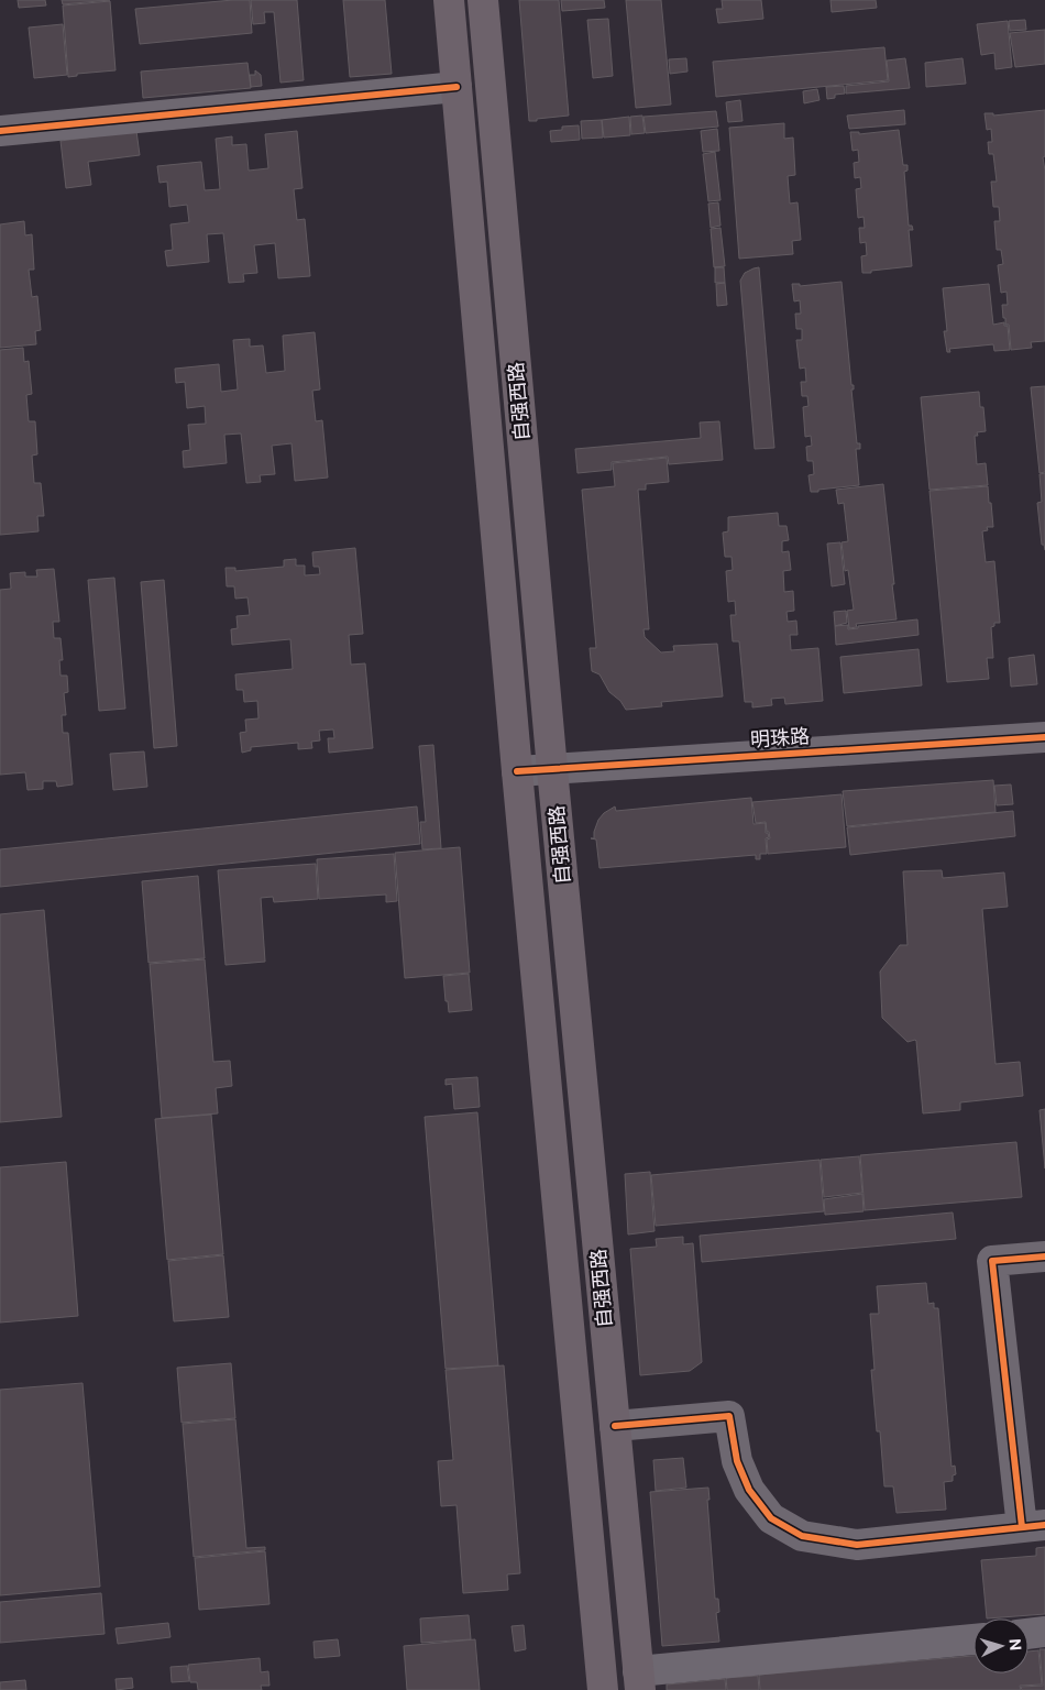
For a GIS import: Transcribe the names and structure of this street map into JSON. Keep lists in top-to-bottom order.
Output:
{
  "streets": {
    "main road": ["自强西路"],
    "street": ["明珠路"]
  },
  "crossings": [
    ["自强西路", "明珠路"]
  ],
  "north": "right"
}
